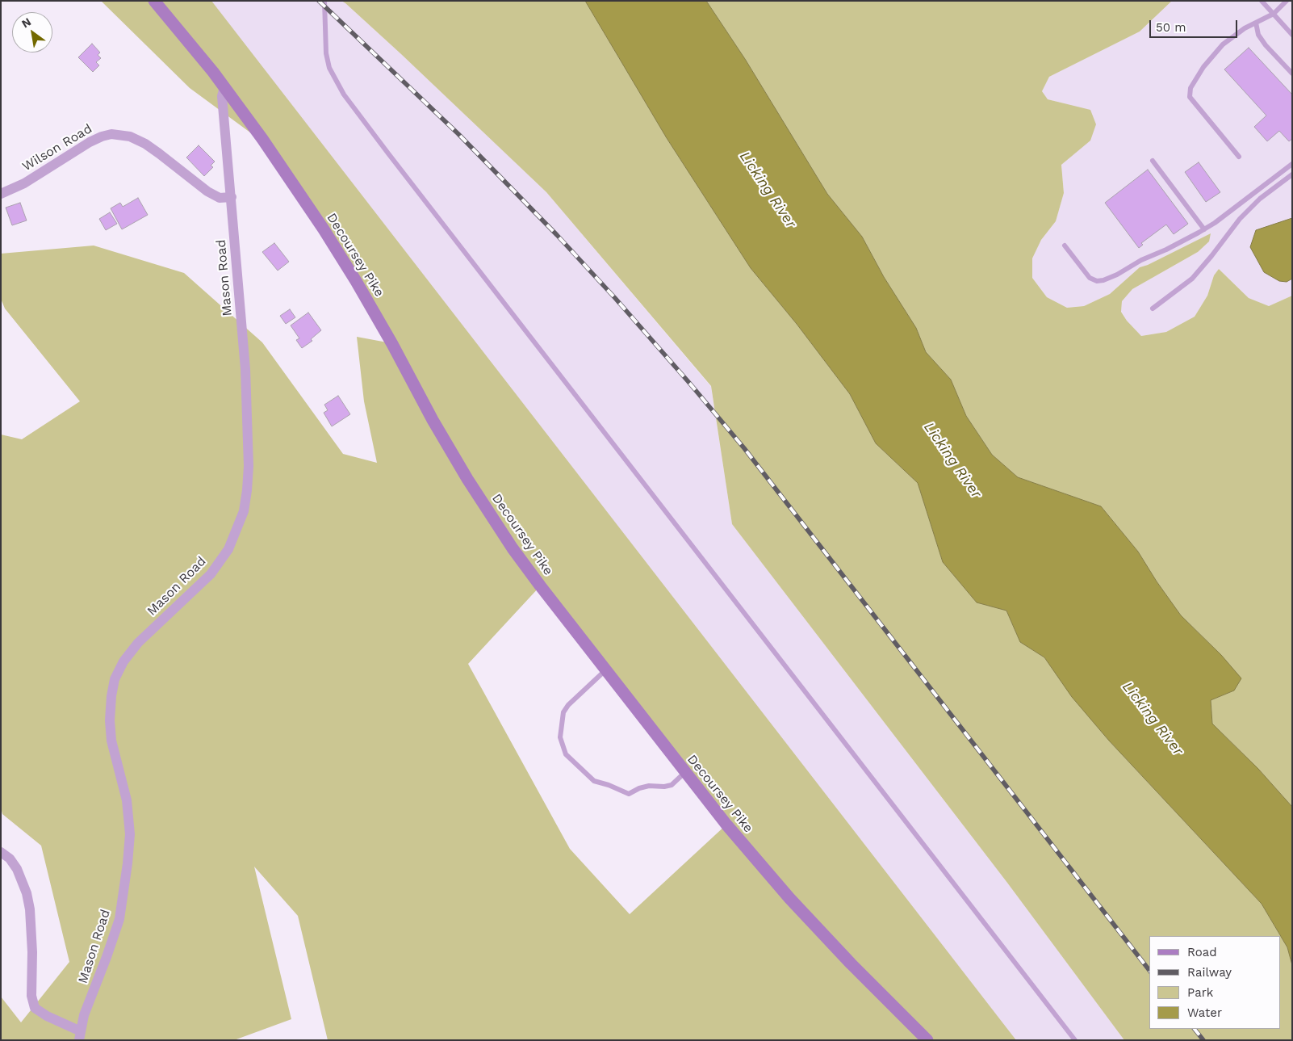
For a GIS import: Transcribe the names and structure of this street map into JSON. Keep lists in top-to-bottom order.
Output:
{
  "streets": {
    "main road": ["Decoursey Pike"],
    "street": ["Wilson Road", "Mason Road"]
  },
  "crossings": [
    ["Wilson Road", "Mason Road"],
    ["Decoursey Pike", "Mason Road"]
  ],
  "water": ["Licking River"],
  "legend": [
    "Road",
    "Railway",
    "Park",
    "Water"
  ],
  "scale_bar": "50 m",
  "north": "top left"
}
